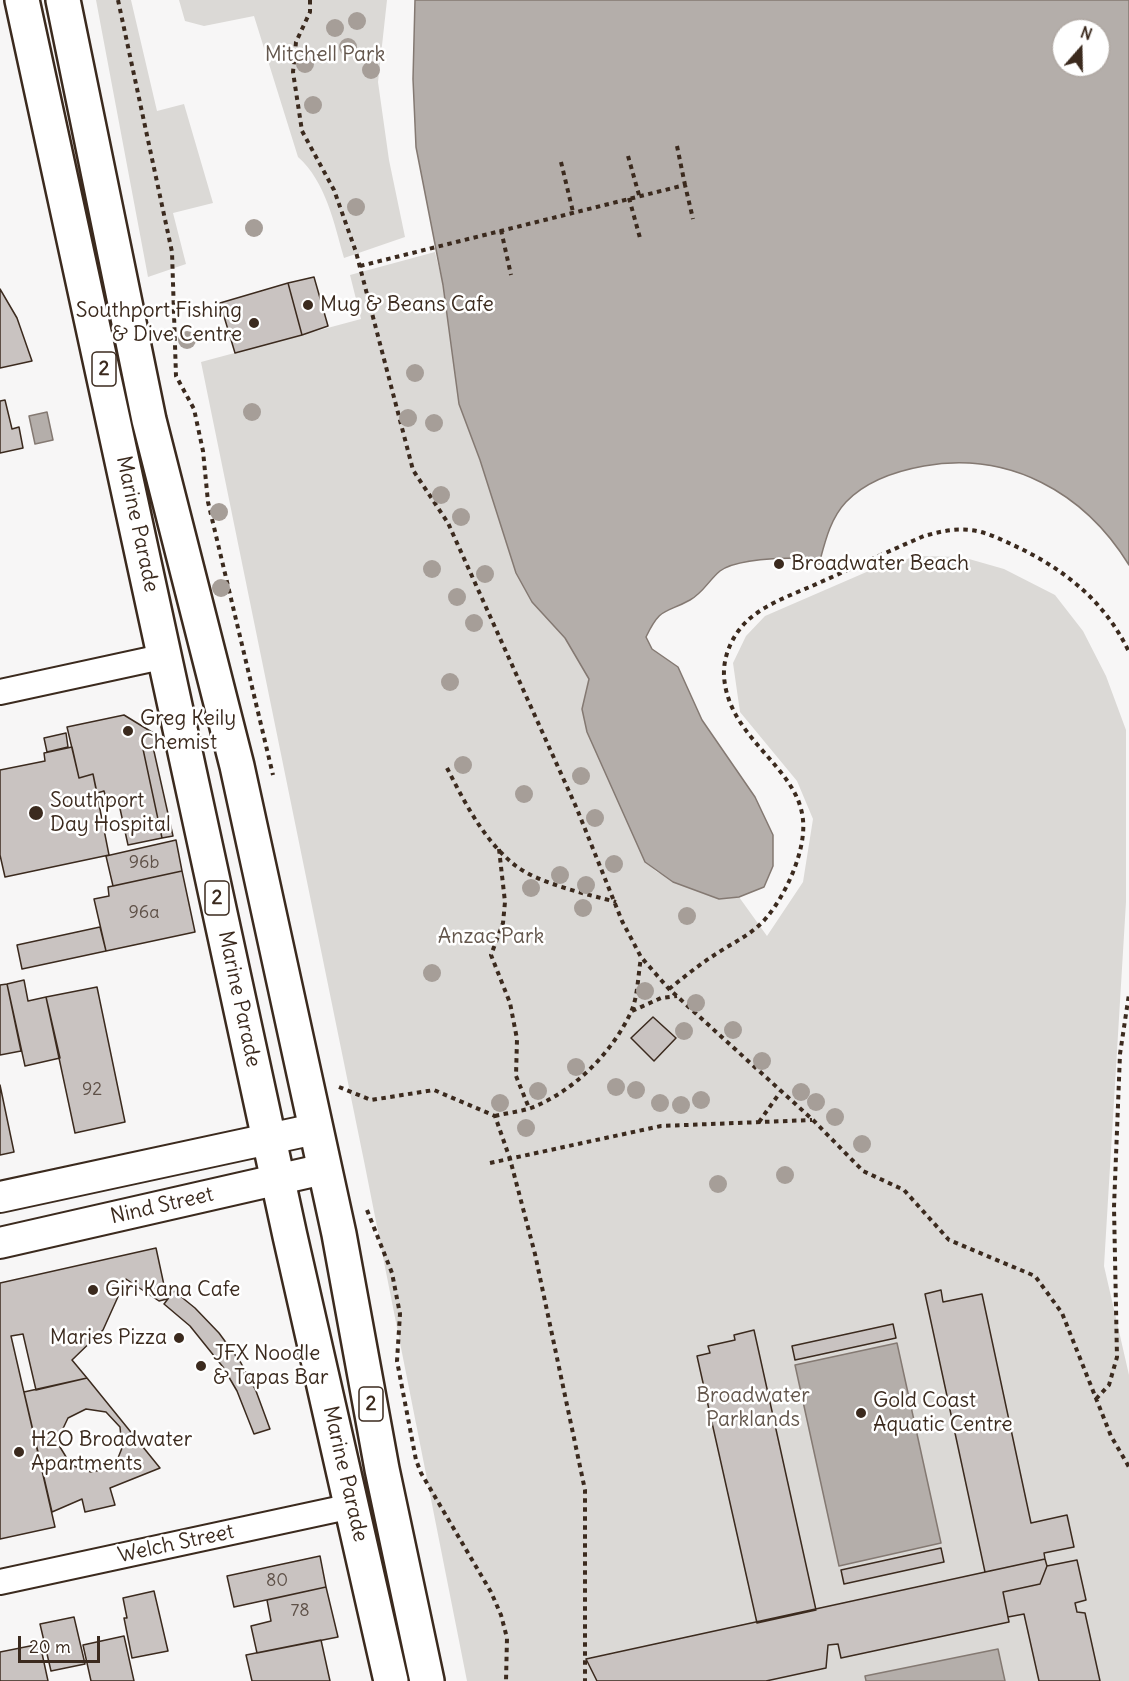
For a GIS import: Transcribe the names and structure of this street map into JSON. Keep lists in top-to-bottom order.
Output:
{
  "streets": {
    "highway": ["2", "Marine Parade"],
    "street": ["Nind Street", "Welch Street"]
  },
  "crossings": [
    ["Marine Parade", "Nind Street"],
    ["Marine Parade", "Welch Street"]
  ],
  "parks": ["Mitchell Park", "Anzac Park", "Broadwater Parklands"],
  "places": [
    "Mug & Beans Cafe",
    "Southport Fishing & Dive Centre",
    "Broadwater Beach",
    "Greg Keily Chemist",
    "Southport Day Hospital",
    "Giri Kana Cafe",
    "Maries Pizza",
    "JFX Noodle & Tapas Bar",
    "Gold Coast Aquatic Centre",
    "H2O Broadwater Apartments"
  ],
  "house_numbers": [
    "96b",
    "96a",
    "92",
    "80",
    "78"
  ],
  "scale_bar": "20 m",
  "north": "top"
}
